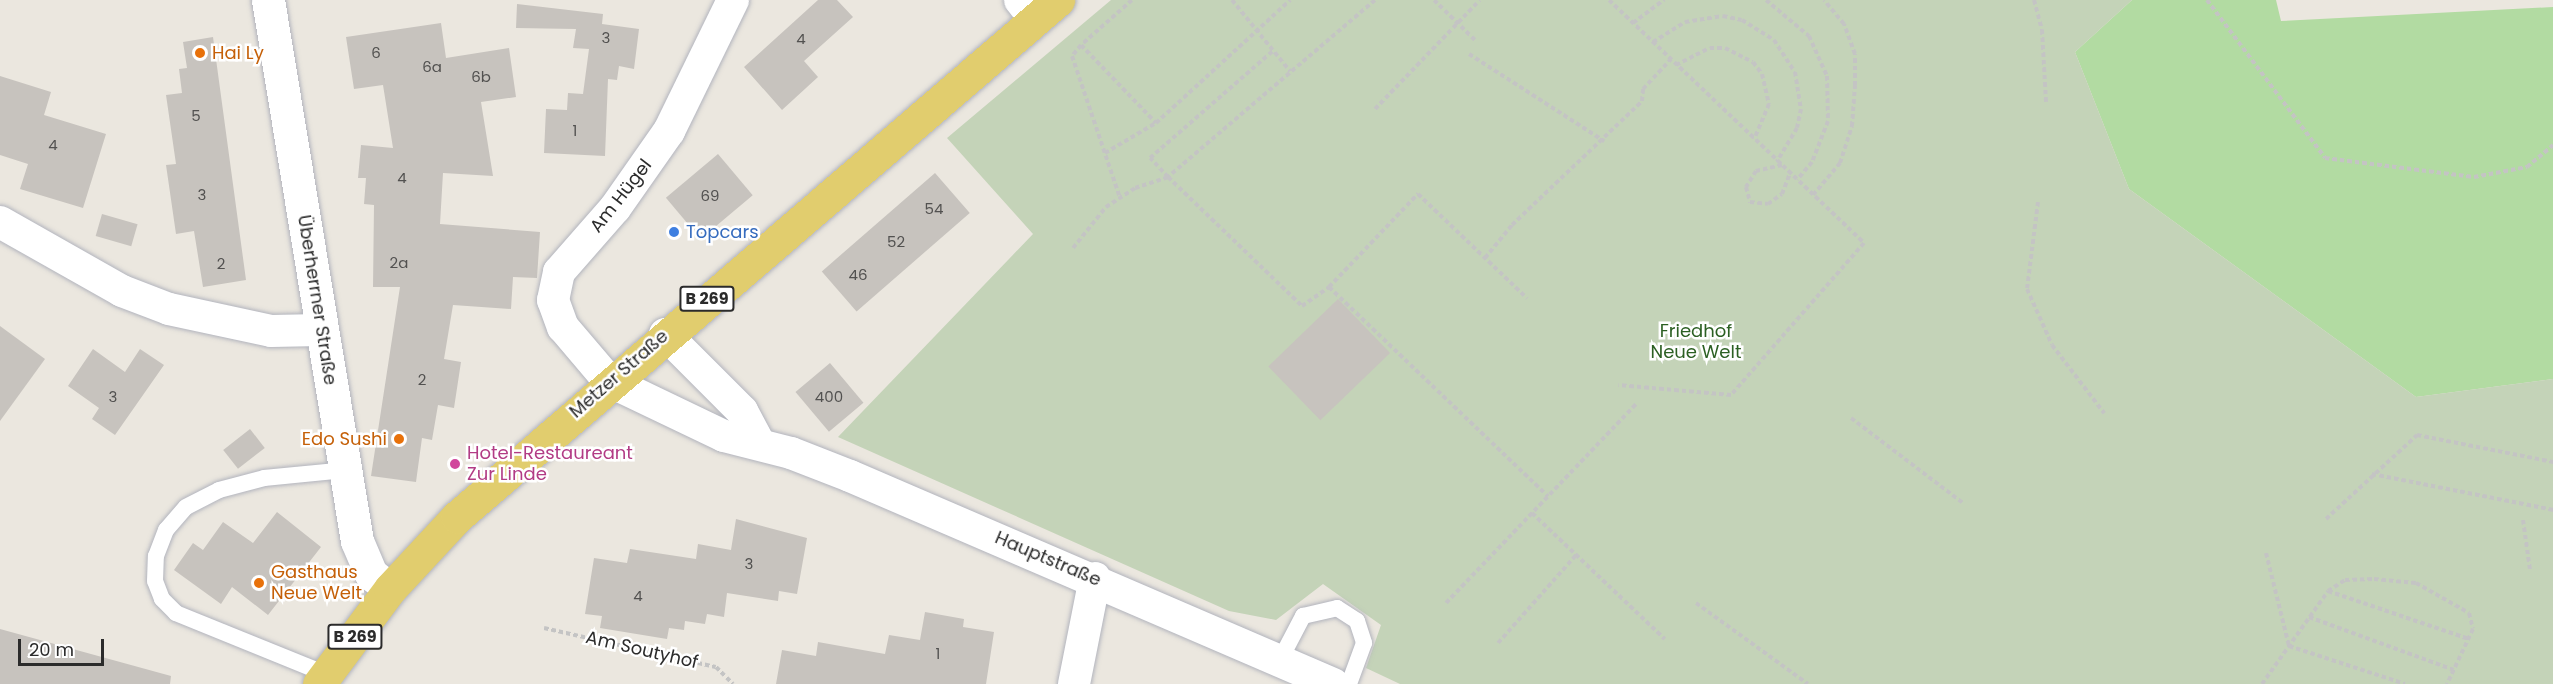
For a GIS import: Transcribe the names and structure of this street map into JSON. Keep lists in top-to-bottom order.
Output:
{
  "streets": {
    "main road": ["B 269", "Überherrner Straße", "Metzer Straße"],
    "street": ["Am Hügel", "Hauptstraße"],
    "path": ["Am Soutyhof"]
  },
  "crossings": [
    ["Am Hügel", "Metzer Straße"],
    ["Am Hügel", "Hauptstraße"],
    ["Überherrner Straße", "Metzer Straße"],
    ["Metzer Straße", "Hauptstraße"]
  ],
  "parks": ["Friedhof Neue Welt"],
  "places": [
    "Hai Ly",
    "Topcars",
    "Edo Sushi",
    "Hotel-Restaureant Zur Linde",
    "Gasthaus Neue Welt"
  ],
  "house_numbers": [
    "3",
    "4",
    "6",
    "6a",
    "6b",
    "5",
    "1",
    "4",
    "4",
    "3",
    "69",
    "54",
    "52",
    "2a",
    "2",
    "46",
    "2",
    "3",
    "400",
    "3",
    "4",
    "1"
  ],
  "scale_bar": "20 m"
}
